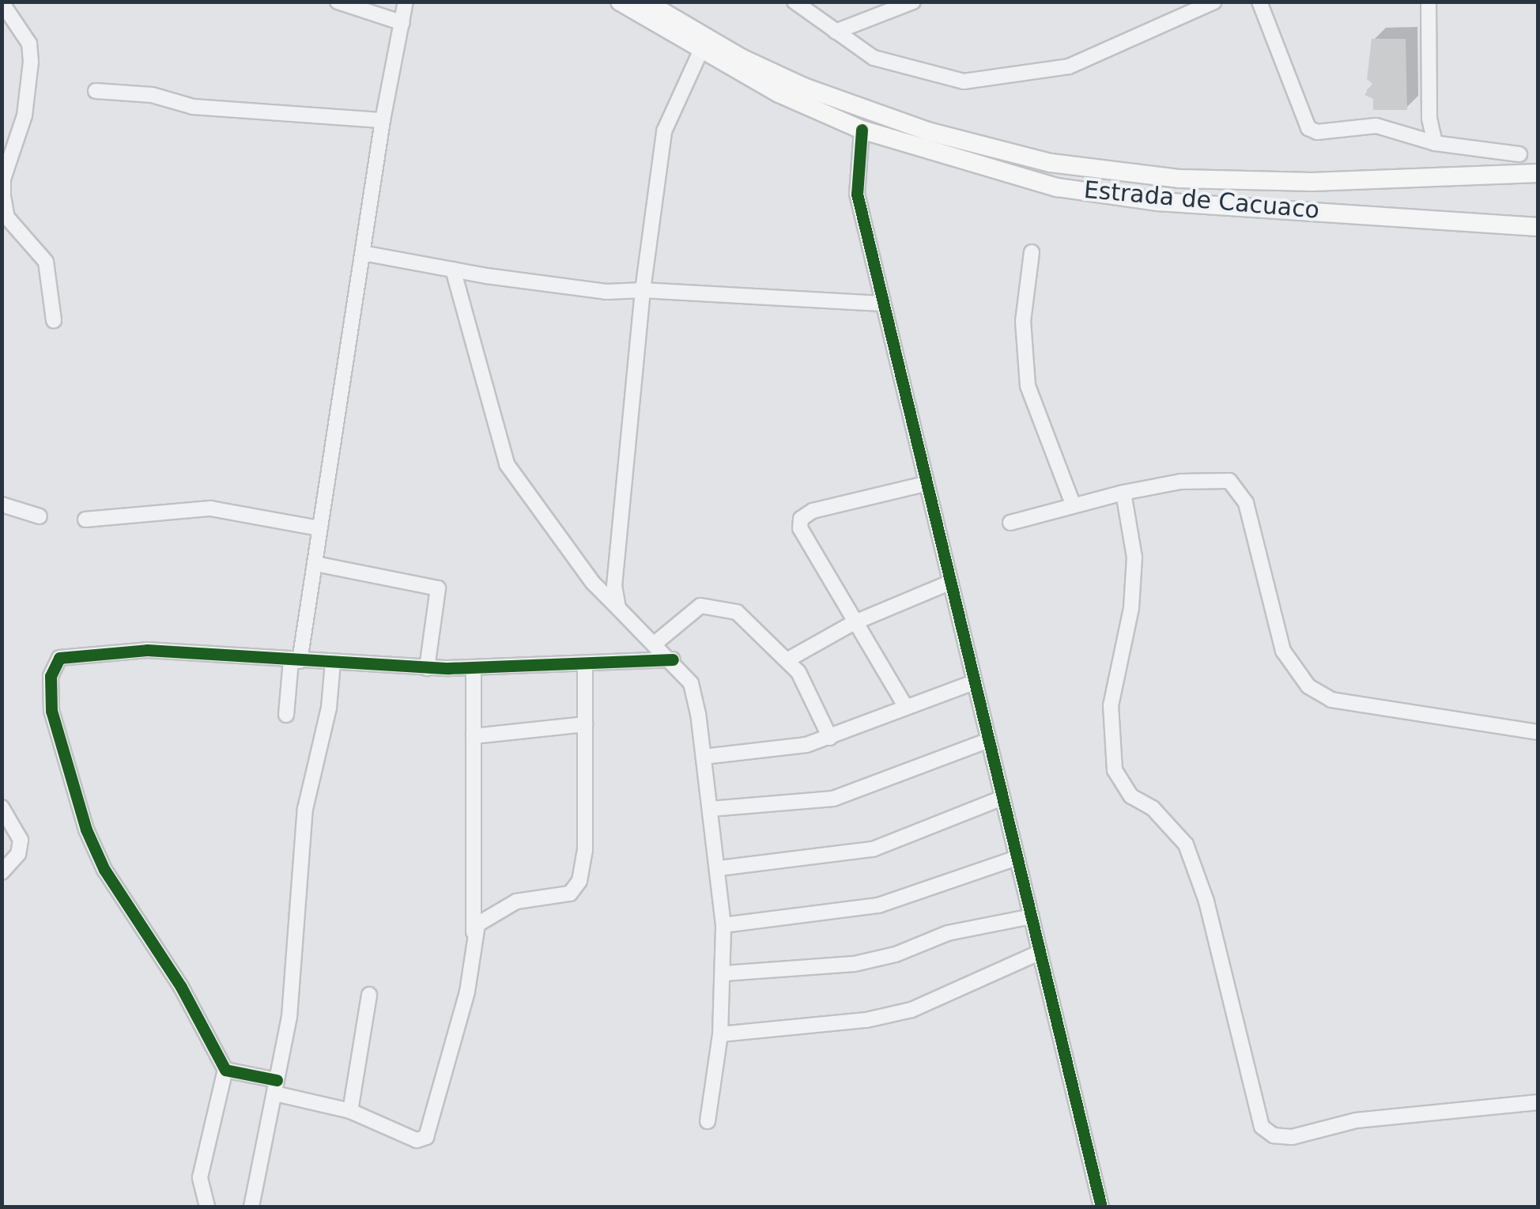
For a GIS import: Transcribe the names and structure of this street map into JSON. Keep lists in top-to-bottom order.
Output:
{
  "streets": {
    "main road": ["Estrada de Cacuaco"]
  }
}
